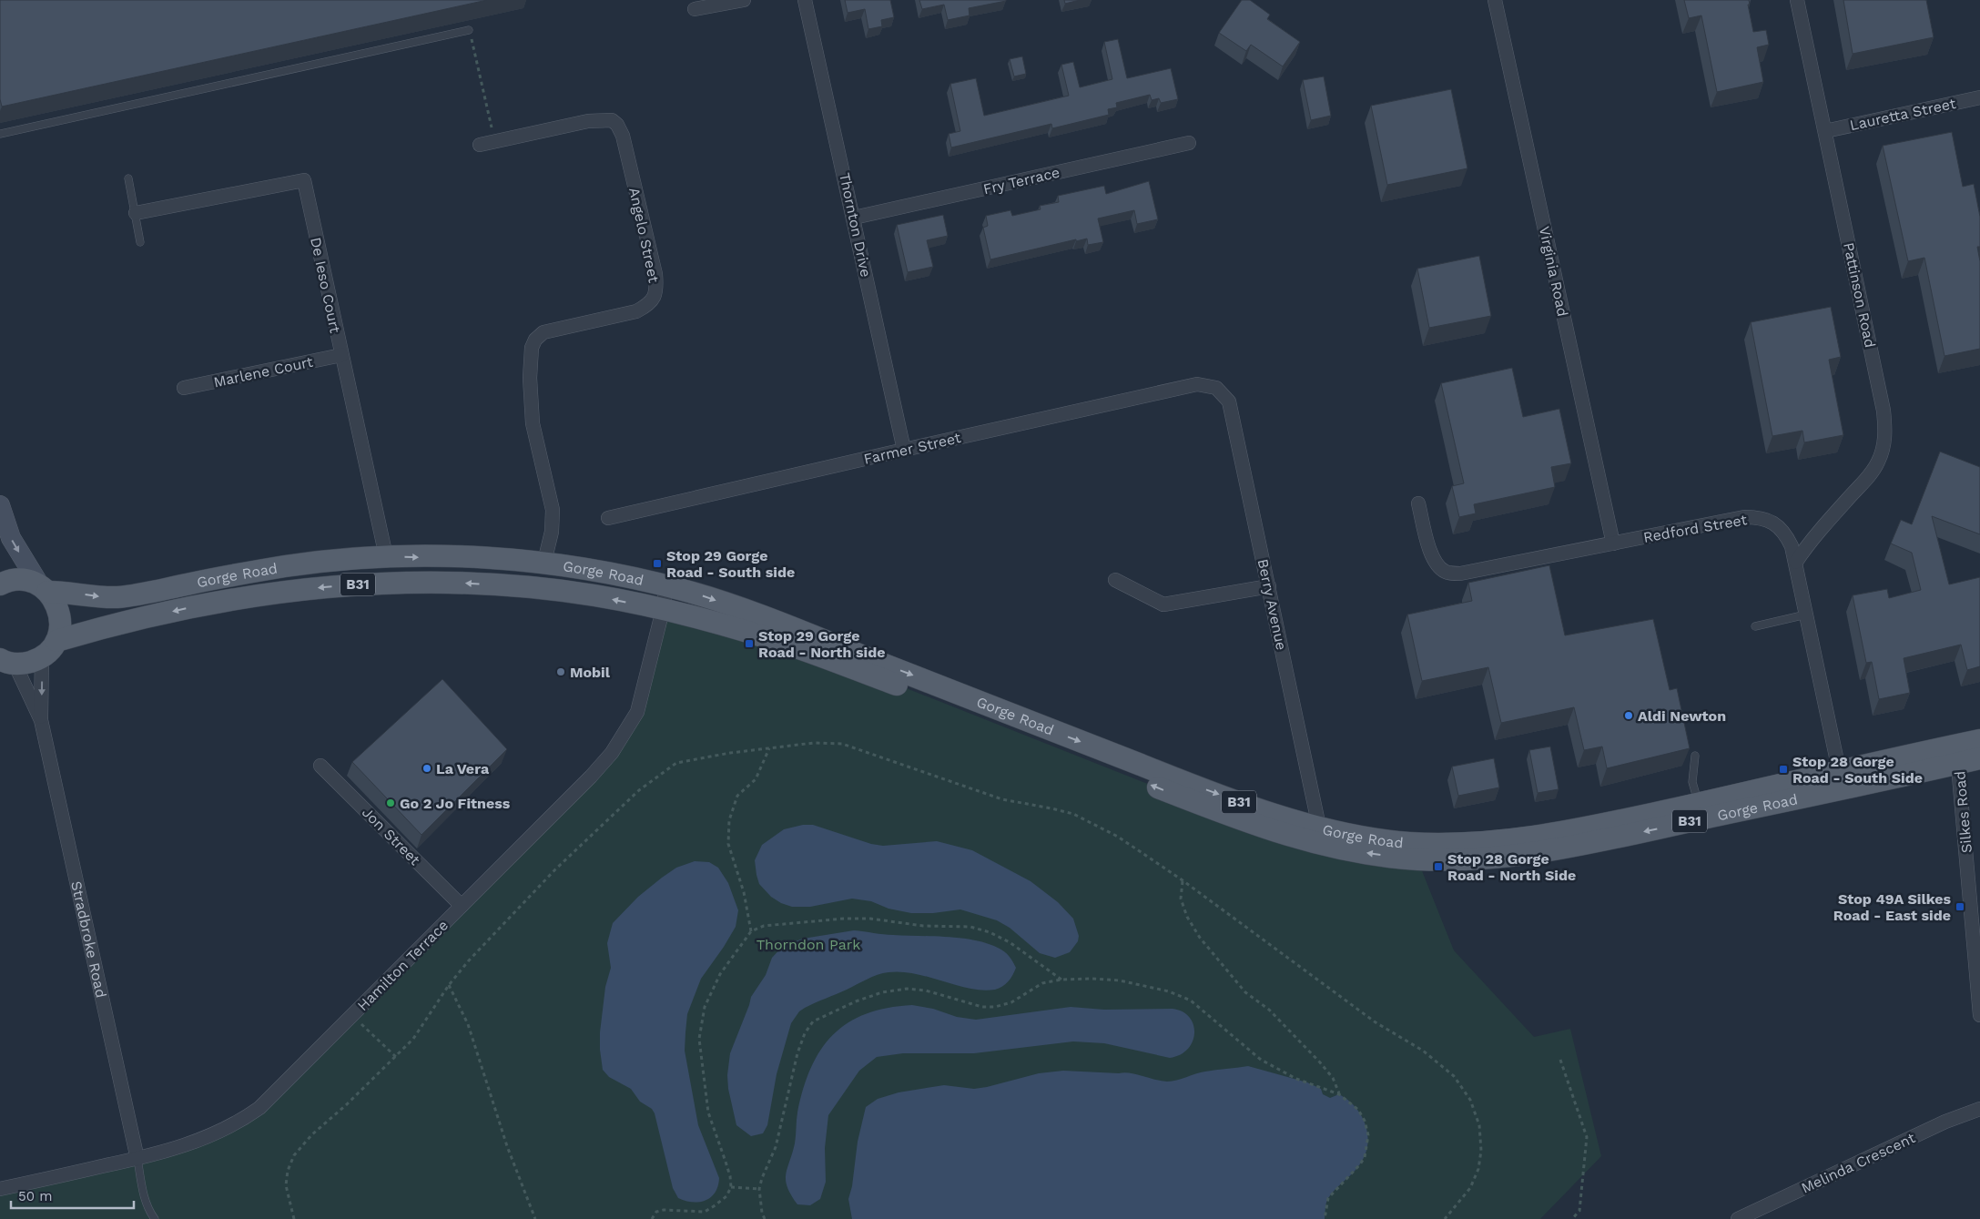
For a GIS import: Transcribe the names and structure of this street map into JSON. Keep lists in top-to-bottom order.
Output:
{
  "streets": {
    "main road": ["Gorge Road", "B31"],
    "street": [
      "Lauretta Street",
      "Fry Terrace",
      "Thornton Drive",
      "Angelo Street",
      "Virginia Road",
      "De Ieso Court",
      "Pattinson Road",
      "Marlene Court",
      "Farmer Street",
      "Redford Street",
      "Berry Avenue",
      "Silkes Road",
      "Jon Street",
      "Stradbroke Road",
      "Hamilton Terrace",
      "Melinda Crescent"
    ]
  },
  "crossings": [
    ["Lauretta Street", "Pattinson Road"],
    ["Fry Terrace", "Thornton Drive"],
    ["Thornton Drive", "Farmer Street"],
    ["Angelo Street", "Gorge Road"],
    ["Virginia Road", "Redford Street"],
    ["De Ieso Court", "Marlene Court"],
    ["De Ieso Court", "Gorge Road"],
    ["Pattinson Road", "Redford Street"],
    ["Farmer Street", "Berry Avenue"],
    ["Redford Street", "Gorge Road"],
    ["Gorge Road", "B31"],
    ["Gorge Road", "Berry Avenue"],
    ["Gorge Road", "Silkes Road"],
    ["Gorge Road", "Stradbroke Road"],
    ["Gorge Road", "Hamilton Terrace"],
    ["B31", "Stradbroke Road"],
    ["Jon Street", "Hamilton Terrace"],
    ["Stradbroke Road", "Hamilton Terrace"]
  ],
  "parks": ["Thorndon Park"],
  "places": {
    "transit": [
      "Stop 29 Gorge Road - South side",
      "Stop 29 Gorge Road - North side",
      "Stop 28 Gorge Road - South Side",
      "Stop 28 Gorge Road - North Side",
      "Stop 49A Silkes Road - East side"
    ],
    "other": [
      "Mobil",
      "Aldi Newton",
      "La Vera",
      "Go 2 Jo Fitness"
    ]
  },
  "scale_bar": "50 m"
}
